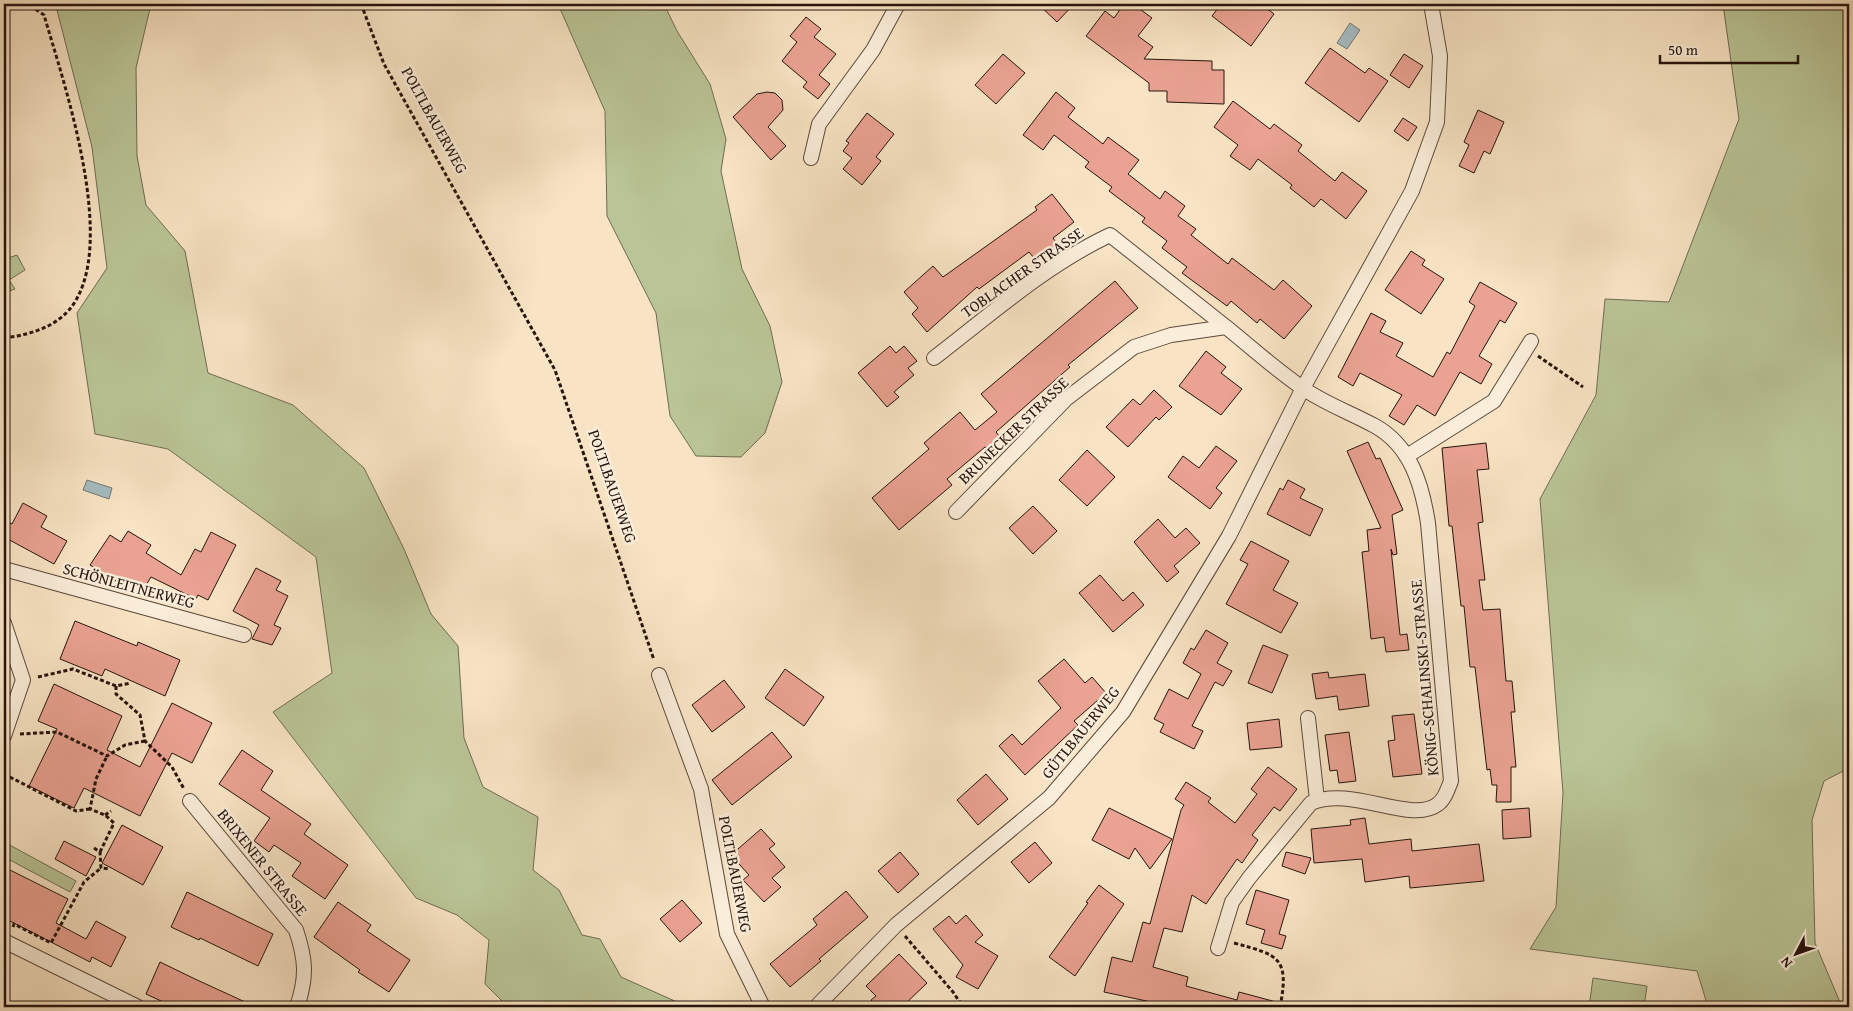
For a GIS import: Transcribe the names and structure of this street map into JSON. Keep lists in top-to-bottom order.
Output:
{
  "streets": {
    "street": [
      "POLTLBAUERWEG",
      "TOBLACHER STRASSE",
      "BRUNECKER STRASSE",
      "SCHÖNLEITNERWEG",
      "KÖNIG-SCHALINSKI-STRASSE",
      "GÜTLBAUERWEG",
      "BRIXENER STRASSE"
    ]
  },
  "crossings": [
    ["TOBLACHER STRASSE", "BRUNECKER STRASSE"],
    ["KÖNIG-SCHALINSKI-STRASSE", "GÜTLBAUERWEG"]
  ],
  "scale_bar": "50 m",
  "north": "bottom left"
}
